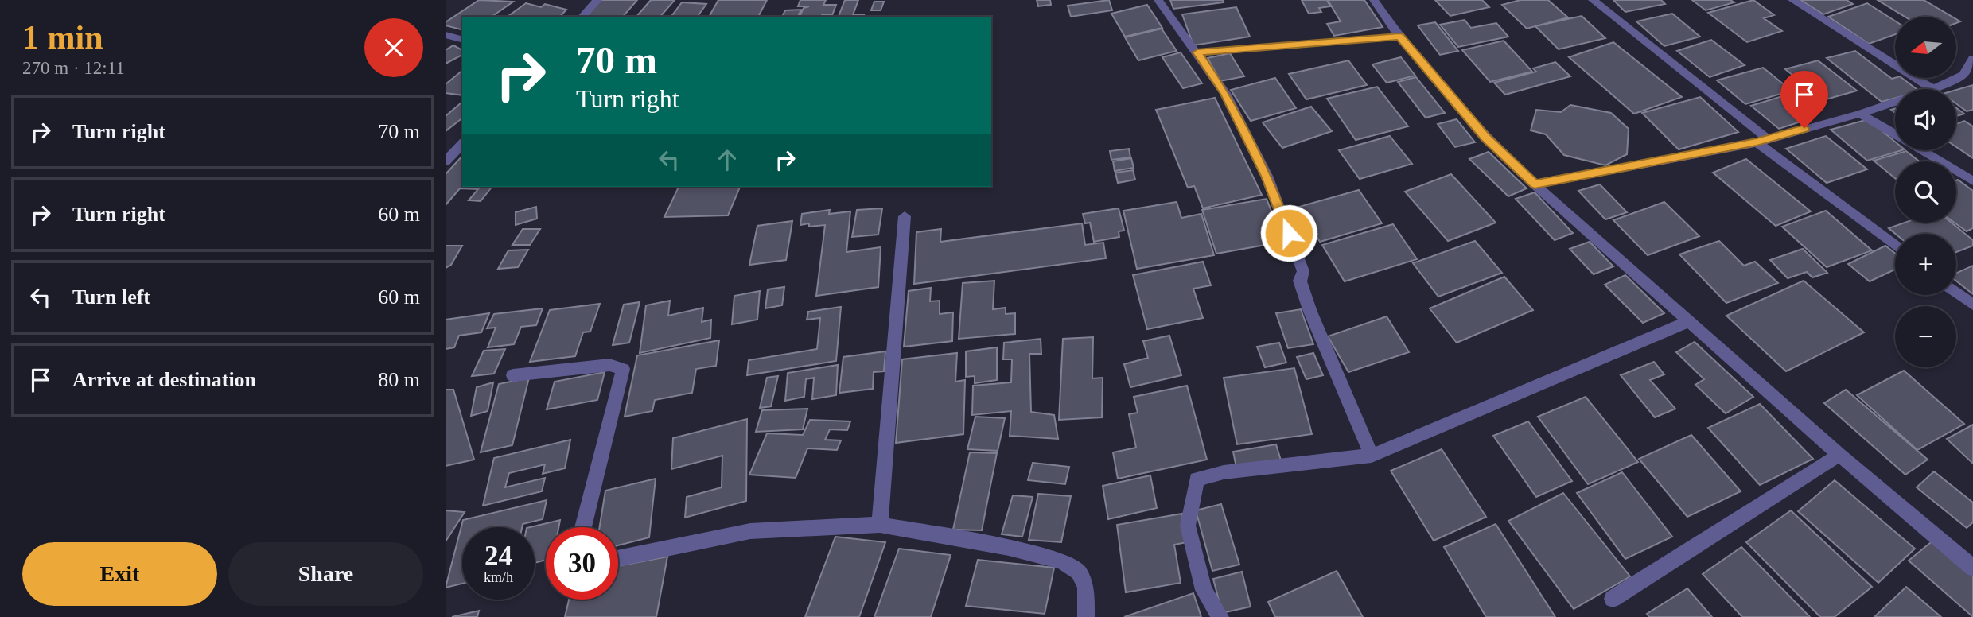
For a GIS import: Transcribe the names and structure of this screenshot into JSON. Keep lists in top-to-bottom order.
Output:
{
  "north": "left",
  "page": {
    "heading": ["1 min", "270 m · 12:11"],
    "map_buttons": ["+", "−"],
    "turn": ["70 m", "Turn right"],
    "list": [
      {
        "name": "Turn right",
        "value": "70 m"
      },
      {
        "name": "Turn right",
        "value": "60 m"
      },
      {
        "name": "Turn left",
        "value": "60 m"
      },
      {
        "name": "Arrive at destination",
        "value": "80 m"
      }
    ],
    "speed": "24 km/h",
    "limit": "30",
    "buttons": ["Exit", "Share"]
  }
}
